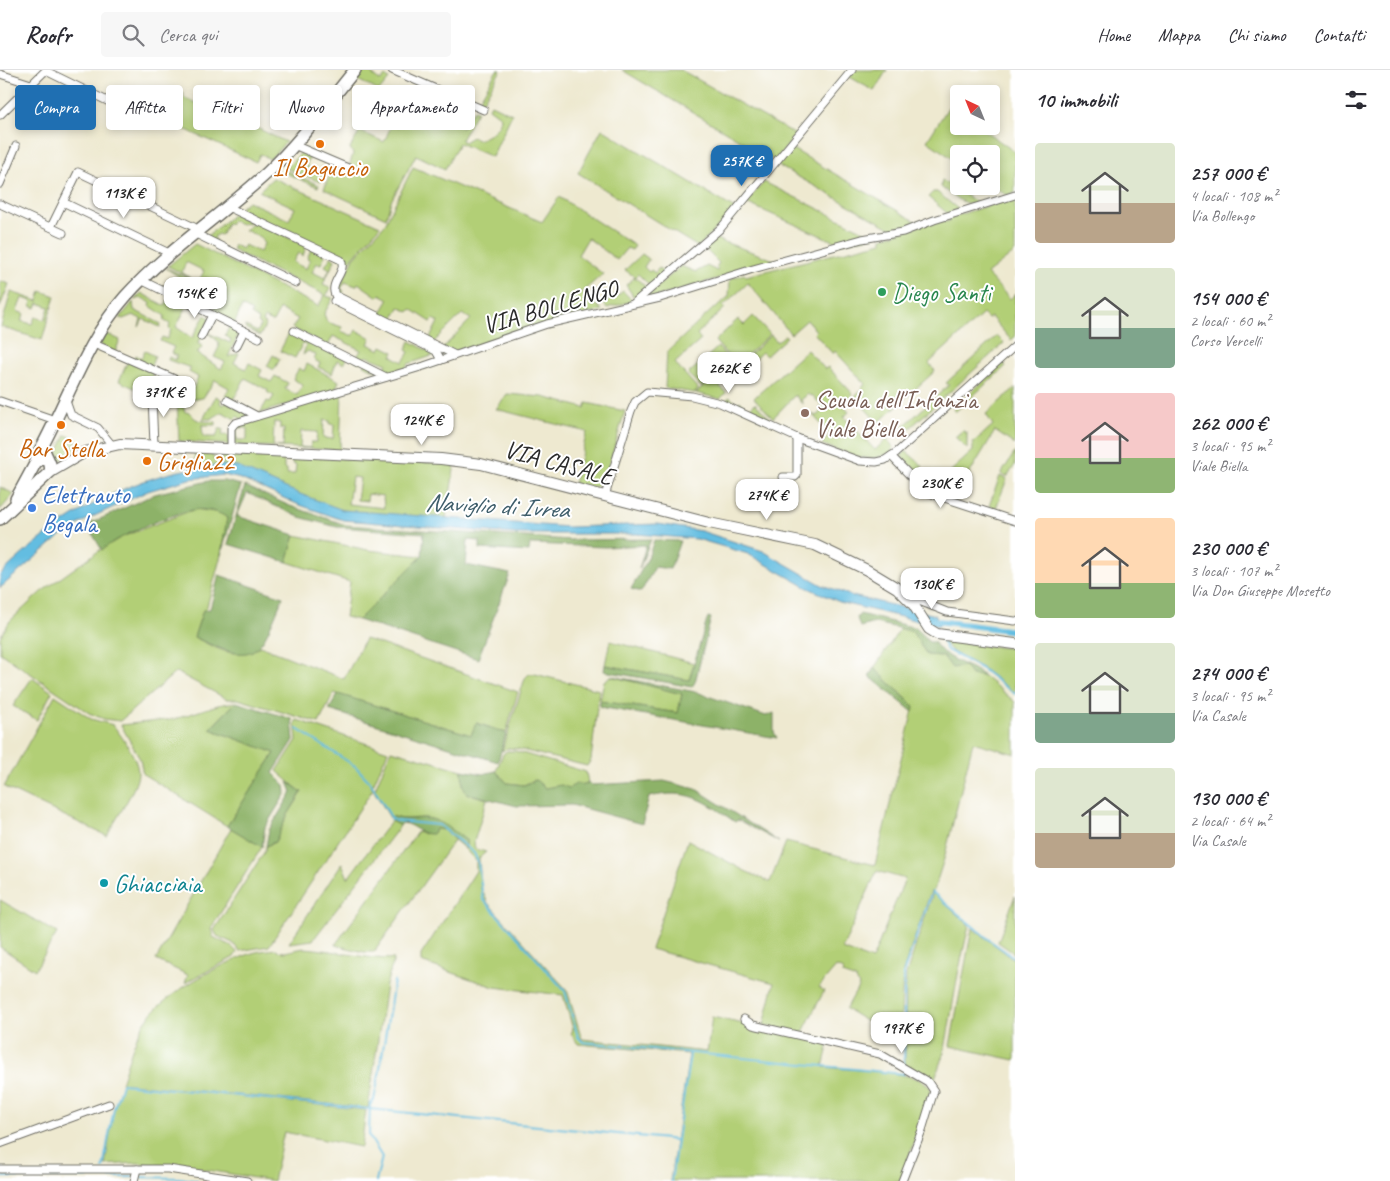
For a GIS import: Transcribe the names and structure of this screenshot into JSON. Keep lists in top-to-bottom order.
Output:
{
  "streets": {
    "main road": ["VIA CASALE"],
    "street": ["VIA BOLLENGO"]
  },
  "crossings": [
    ["VIA BOLLENGO", "VIA CASALE"]
  ],
  "water": ["Naviglio di Ivrea"],
  "places": [
    "Il Baguccio",
    "Diego Santi",
    "Scuola dell'Infanzia Viale Biella",
    "Bar Stella",
    "Griglia22",
    "Elettrauto Begala",
    "Ghiacciaia"
  ],
  "north": "top left",
  "page": {
    "header": "Roofr",
    "search": "Cerca qui",
    "nav": [
      "Home",
      "Mappa",
      "Chi siamo",
      "Contatti"
    ],
    "heading": "10 immobili",
    "chip": [
      "Compra",
      "Affitta",
      "Filtri",
      "Nuovo",
      "Appartamento"
    ],
    "list": [
      {
        "name": "257 000 €",
        "note": "4 locali · 108 m² · Via Bollengo"
      },
      {
        "name": "154 000 €",
        "note": "2 locali · 60 m² · Corso Vercelli"
      },
      {
        "name": "262 000 €",
        "note": "3 locali · 95 m² · Viale Biella"
      },
      {
        "name": "230 000 €",
        "note": "3 locali · 107 m² · Via Don Giuseppe Mosetto"
      },
      {
        "name": "274 000 €",
        "note": "3 locali · 95 m² · Via Casale"
      },
      {
        "name": "130 000 €",
        "note": "2 locali · 64 m² · Via Casale"
      }
    ],
    "price": [
      "257K €",
      "113K €",
      "154K €",
      "262K €",
      "371K €",
      "124K €",
      "230K €",
      "274K €",
      "130K €",
      "197K €"
    ]
  }
}
